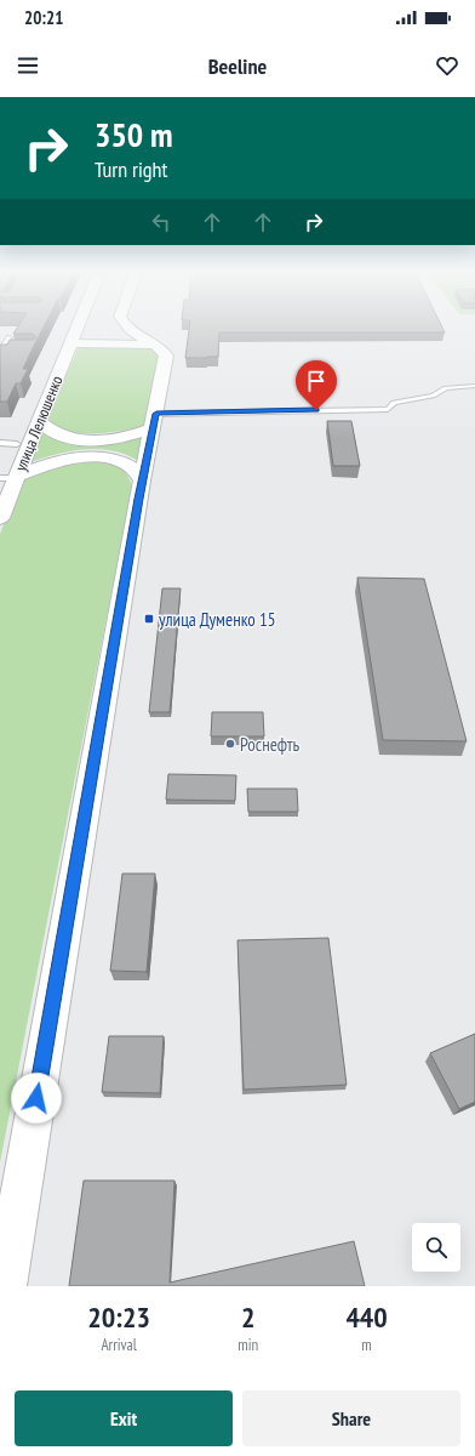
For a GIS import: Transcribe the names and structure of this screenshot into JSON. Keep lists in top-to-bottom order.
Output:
{
  "streets": {
    "street": ["улица Лелюшенко"]
  },
  "places": {
    "transit": ["улица Думенко 15"],
    "other": ["Роснефть"]
  },
  "page": {
    "status": "20:21",
    "header": "Beeline",
    "turn": ["350 m", "Turn right"],
    "eta": [
      "20:23",
      "Arrival",
      "2",
      "min",
      "440",
      "m"
    ],
    "buttons": ["Exit", "Share"]
  }
}
